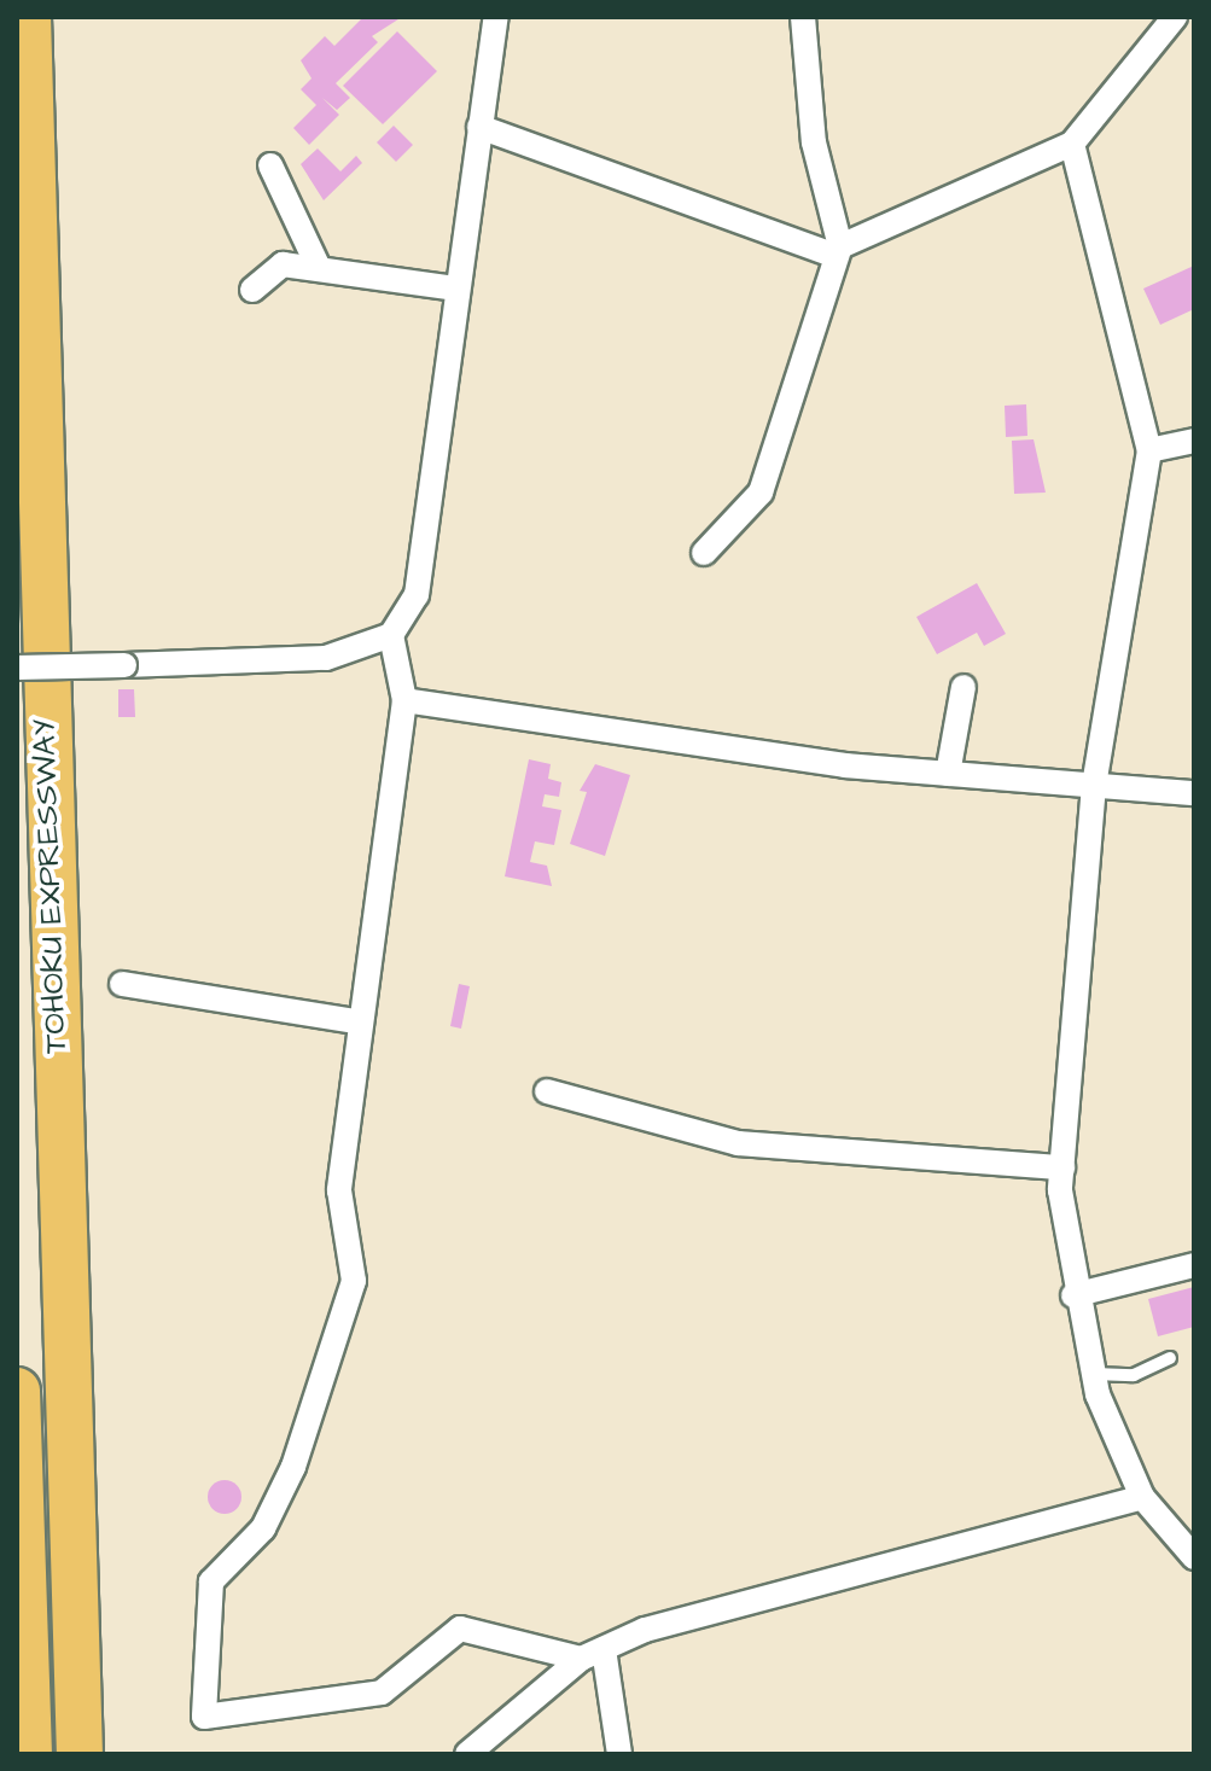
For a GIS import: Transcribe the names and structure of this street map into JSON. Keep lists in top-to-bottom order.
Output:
{
  "streets": {
    "highway": ["TOHOKU EXPRESSWAY"]
  }
}
